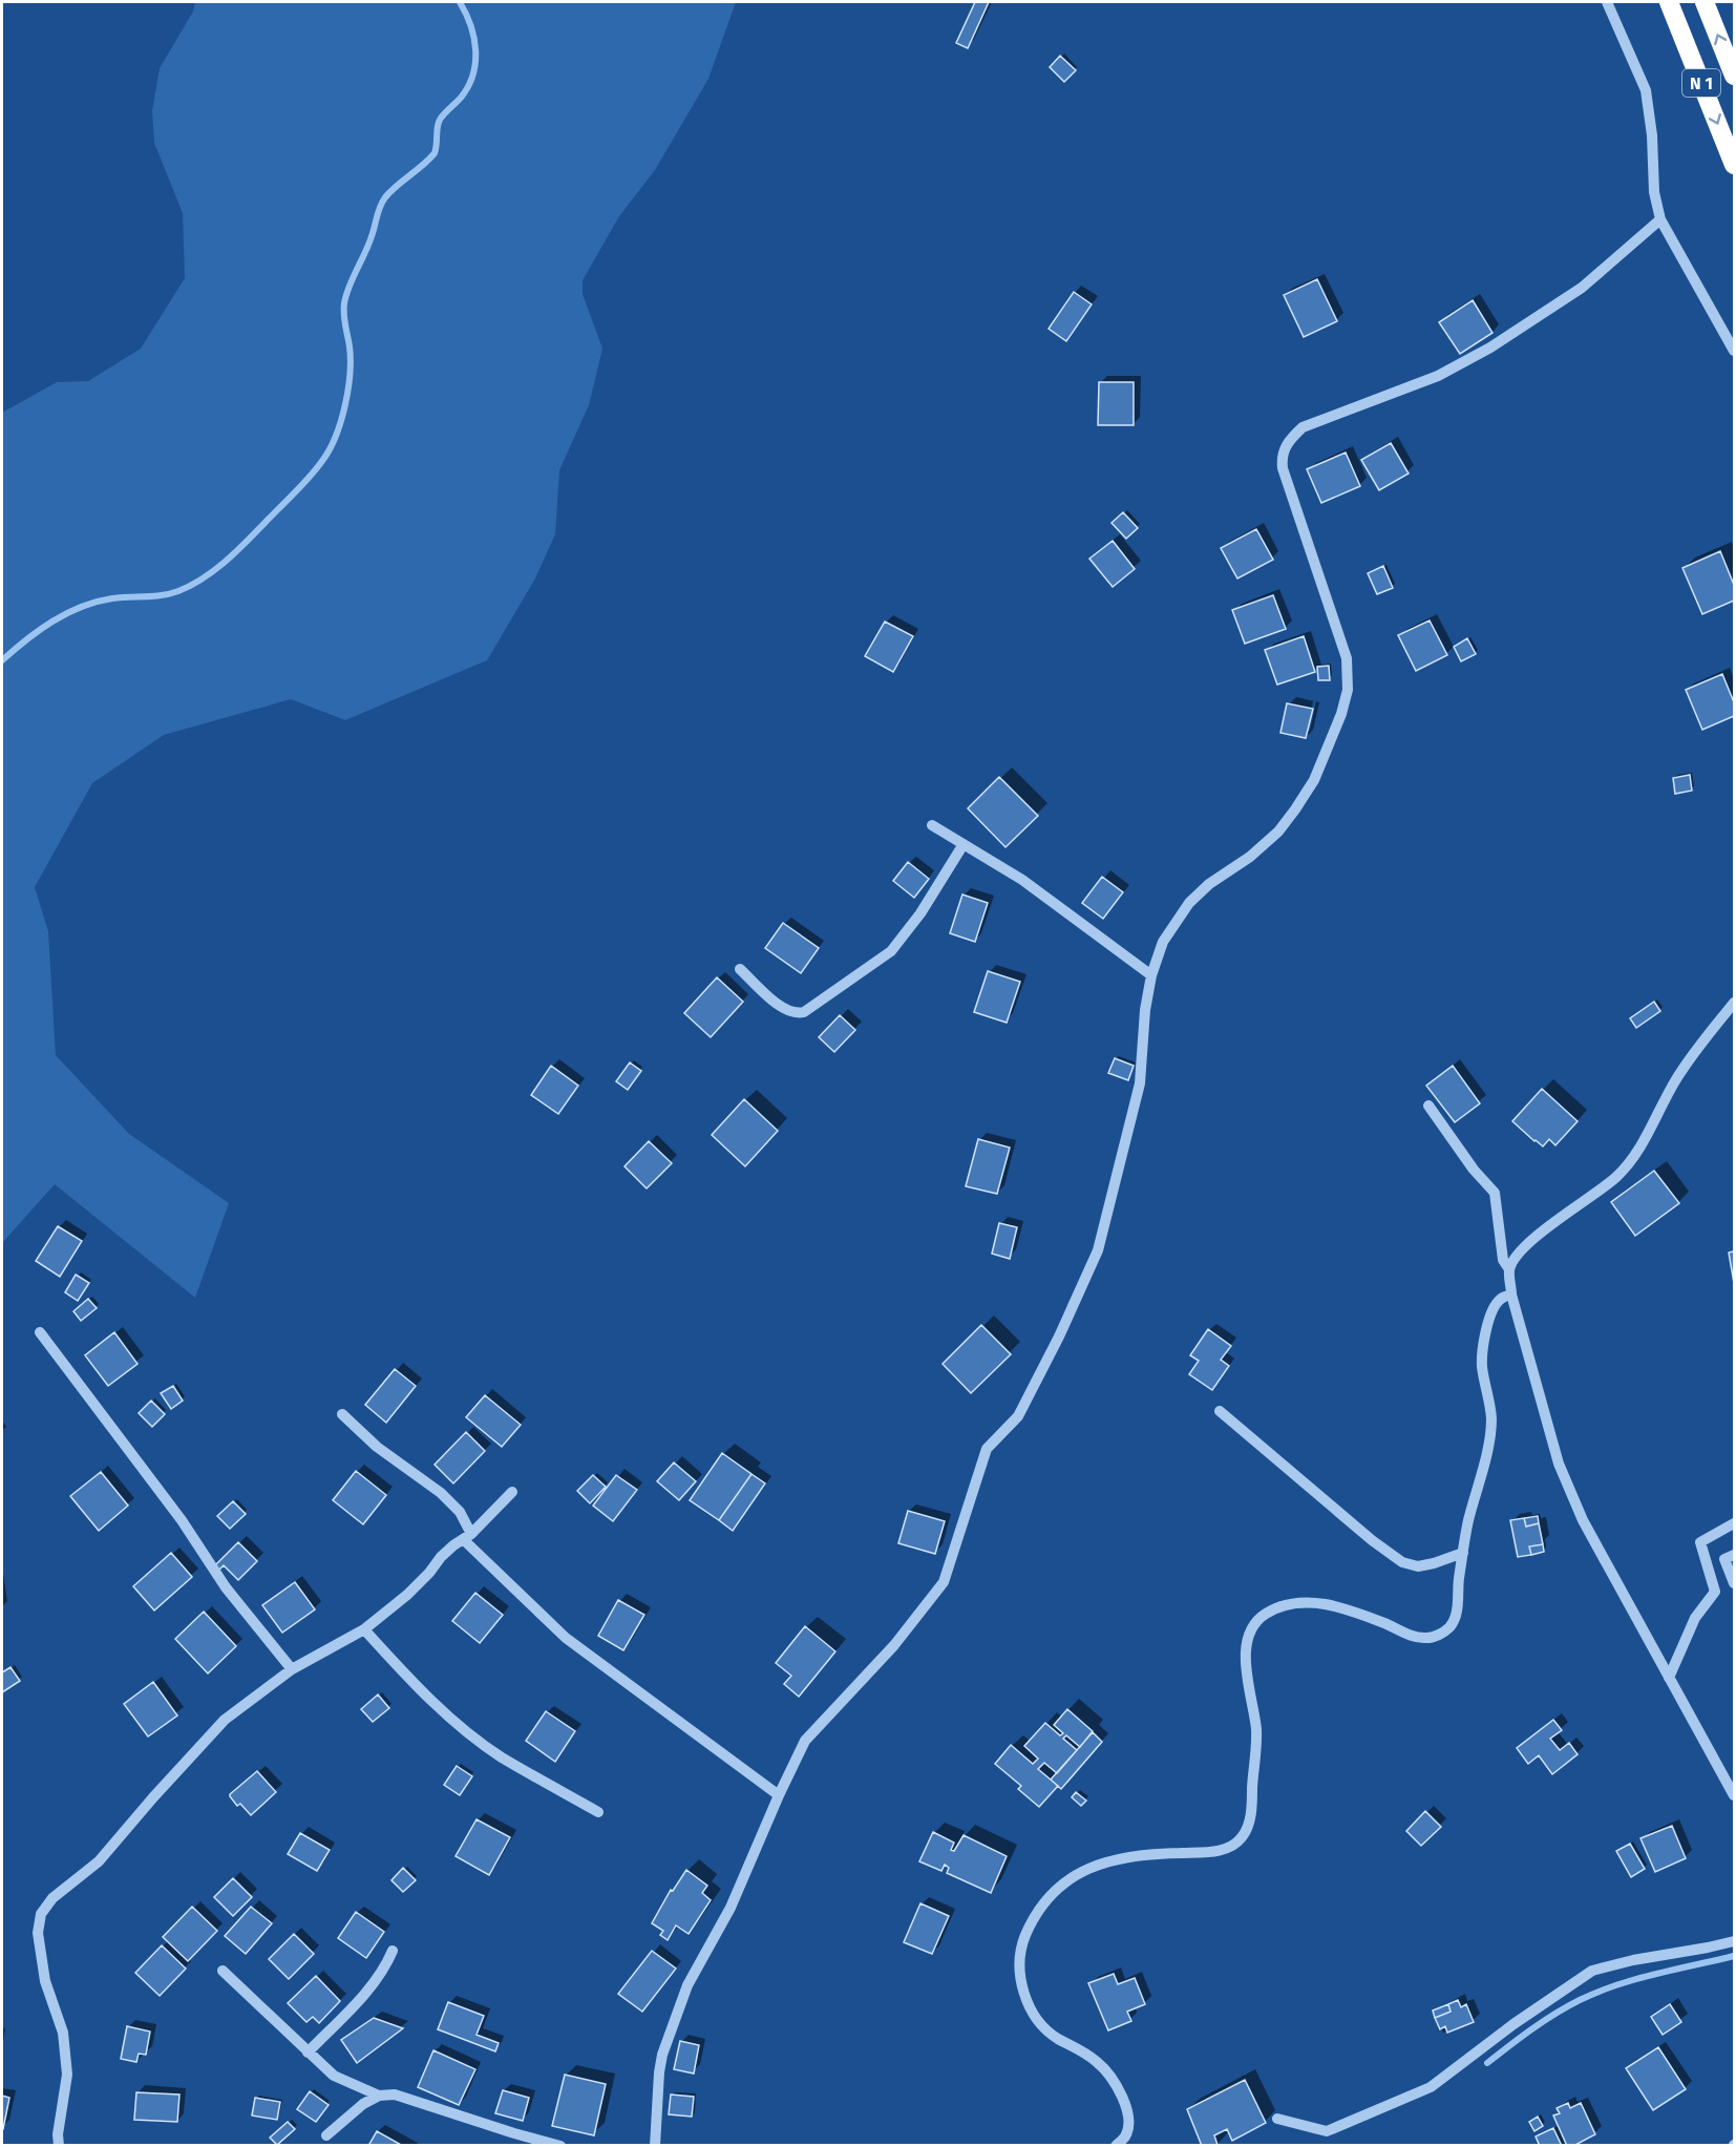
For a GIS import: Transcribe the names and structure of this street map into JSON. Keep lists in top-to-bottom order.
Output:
{
  "streets": {
    "highway": ["N 1"]
  }
}
